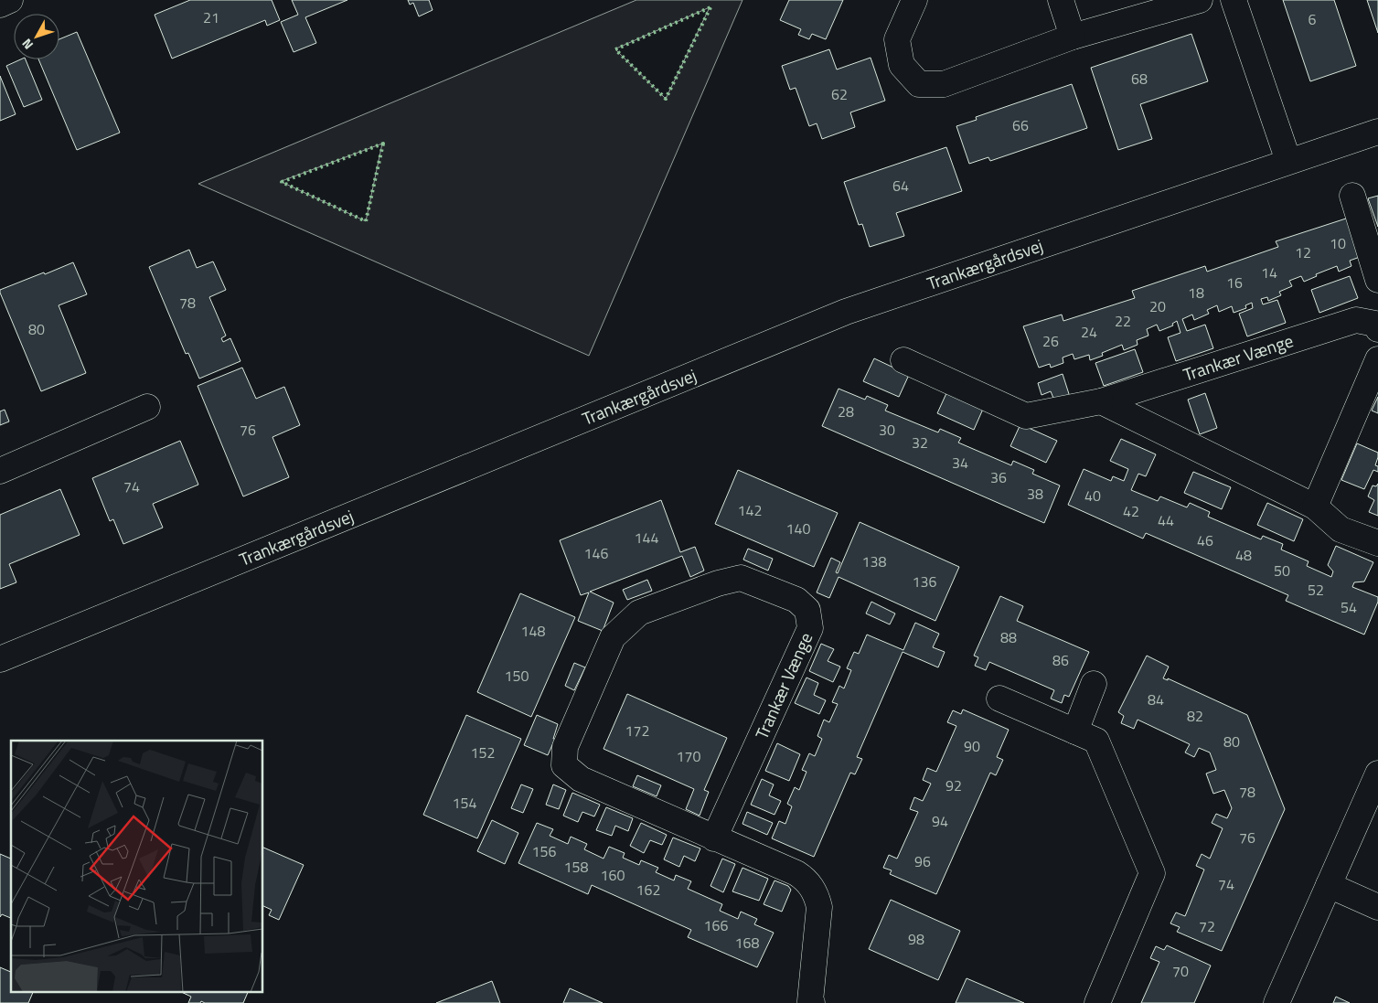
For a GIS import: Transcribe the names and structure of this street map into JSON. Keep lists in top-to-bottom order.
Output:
{
  "streets": {
    "street": ["Trankærgårdsvej", "Trankær Vænge"]
  },
  "house_numbers": [
    "21",
    "6",
    "68",
    "62",
    "66",
    "64",
    "10",
    "12",
    "14",
    "16",
    "18",
    "78",
    "20",
    "22",
    "80",
    "24",
    "26",
    "28",
    "76",
    "30",
    "32",
    "34",
    "36",
    "74",
    "38",
    "40",
    "142",
    "42",
    "44",
    "140",
    "144",
    "46",
    "146",
    "48",
    "138",
    "50",
    "136",
    "52",
    "54",
    "148",
    "88",
    "86",
    "150",
    "84",
    "82",
    "172",
    "80",
    "90",
    "152",
    "170",
    "92",
    "78",
    "154",
    "94",
    "76",
    "156",
    "96",
    "158",
    "160",
    "74",
    "162",
    "166",
    "72",
    "98",
    "168",
    "70"
  ],
  "north": "bottom left"
}
